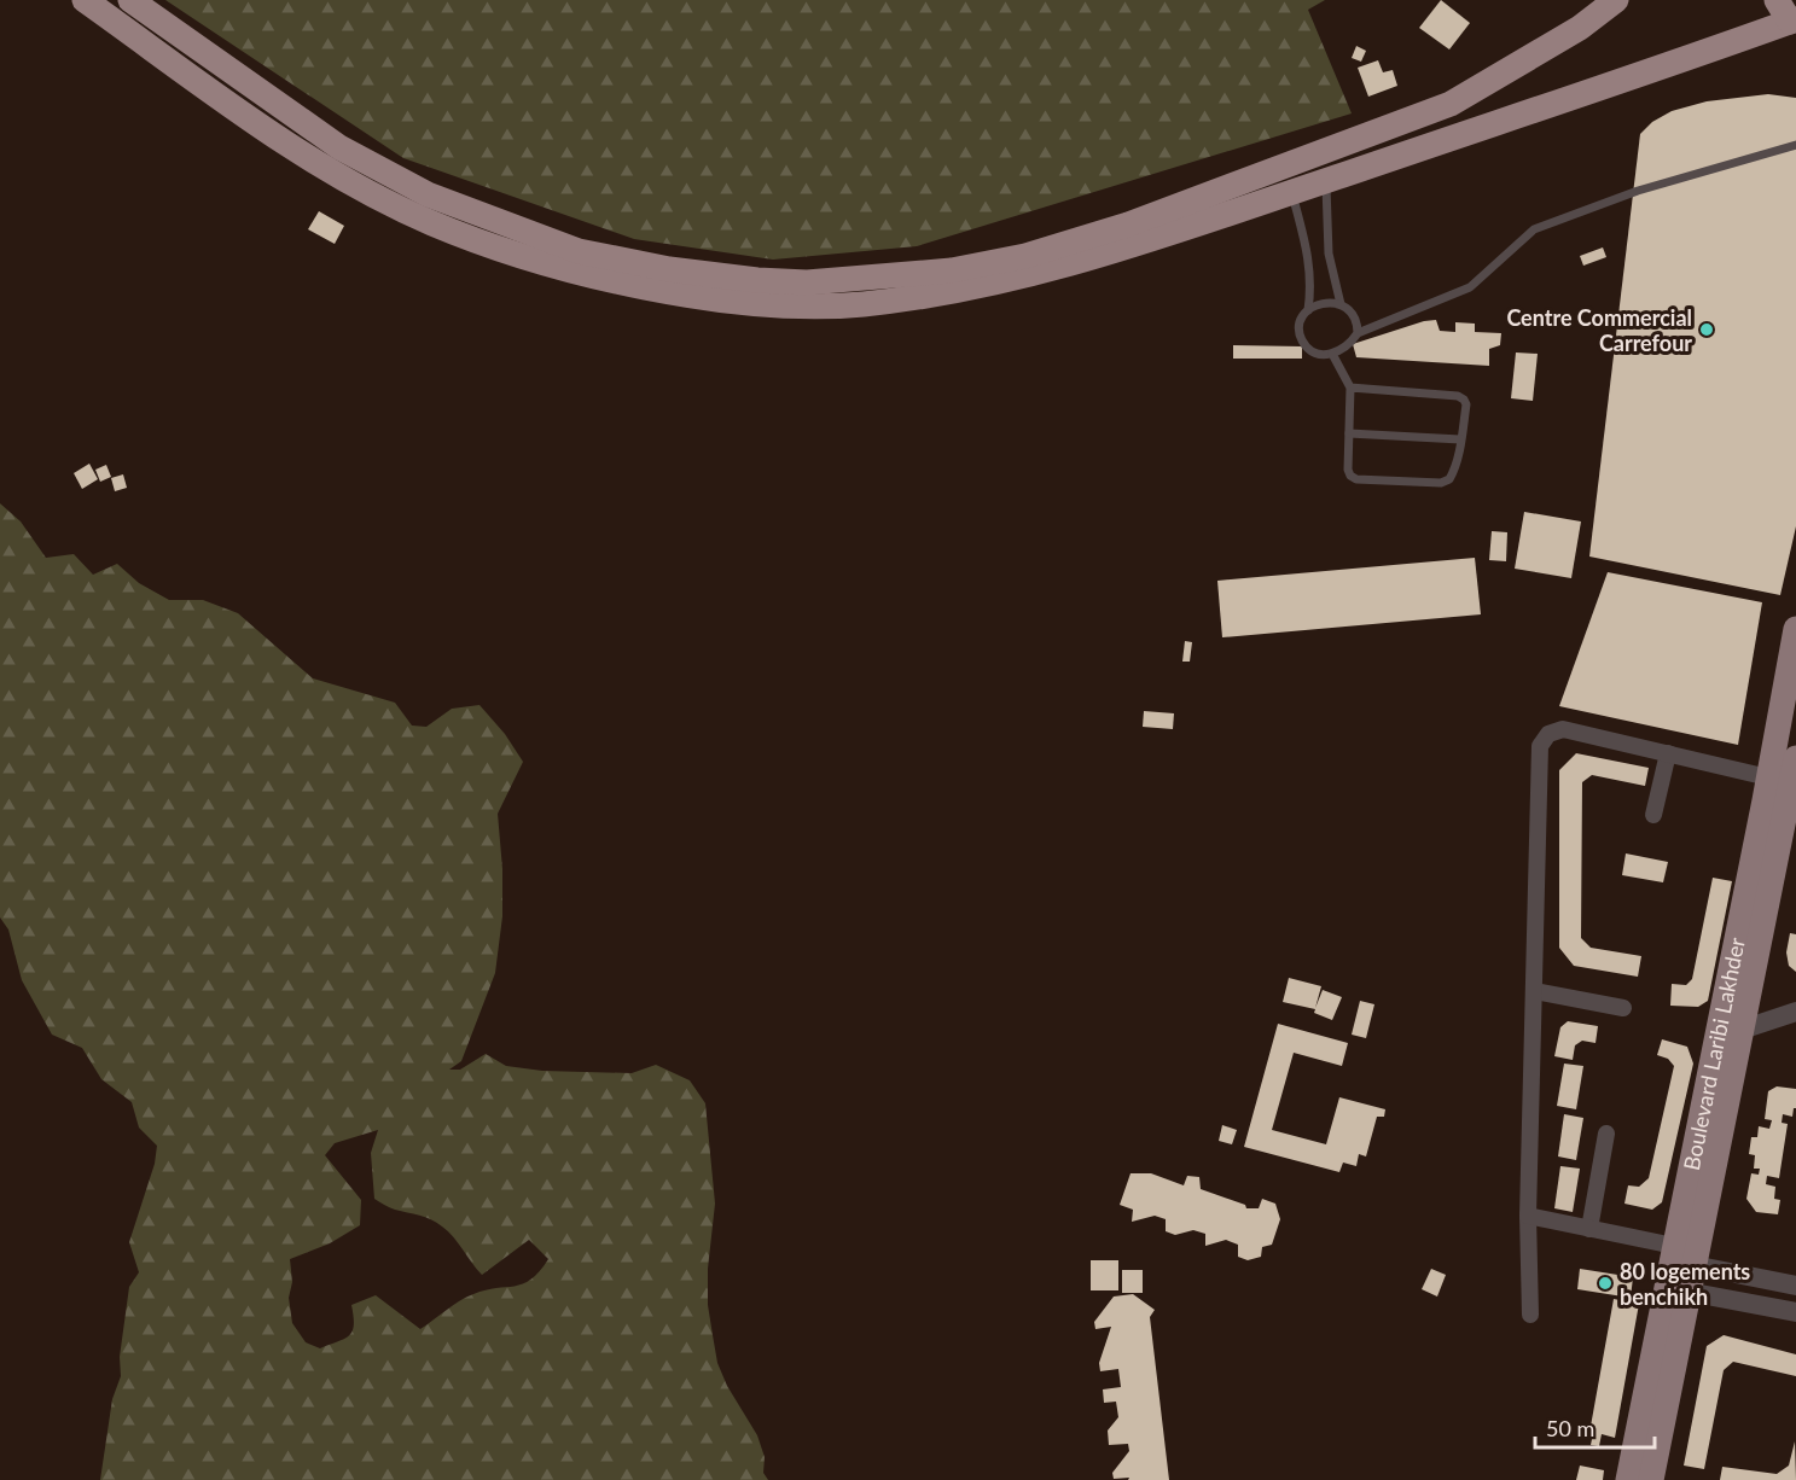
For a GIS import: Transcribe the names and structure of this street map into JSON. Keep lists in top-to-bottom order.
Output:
{
  "streets": {
    "main road": ["Boulevard Laribi Lakhder"]
  },
  "places": ["Centre Commercial Carrefour", "80 logements benchikh"],
  "scale_bar": "50 m"
}
